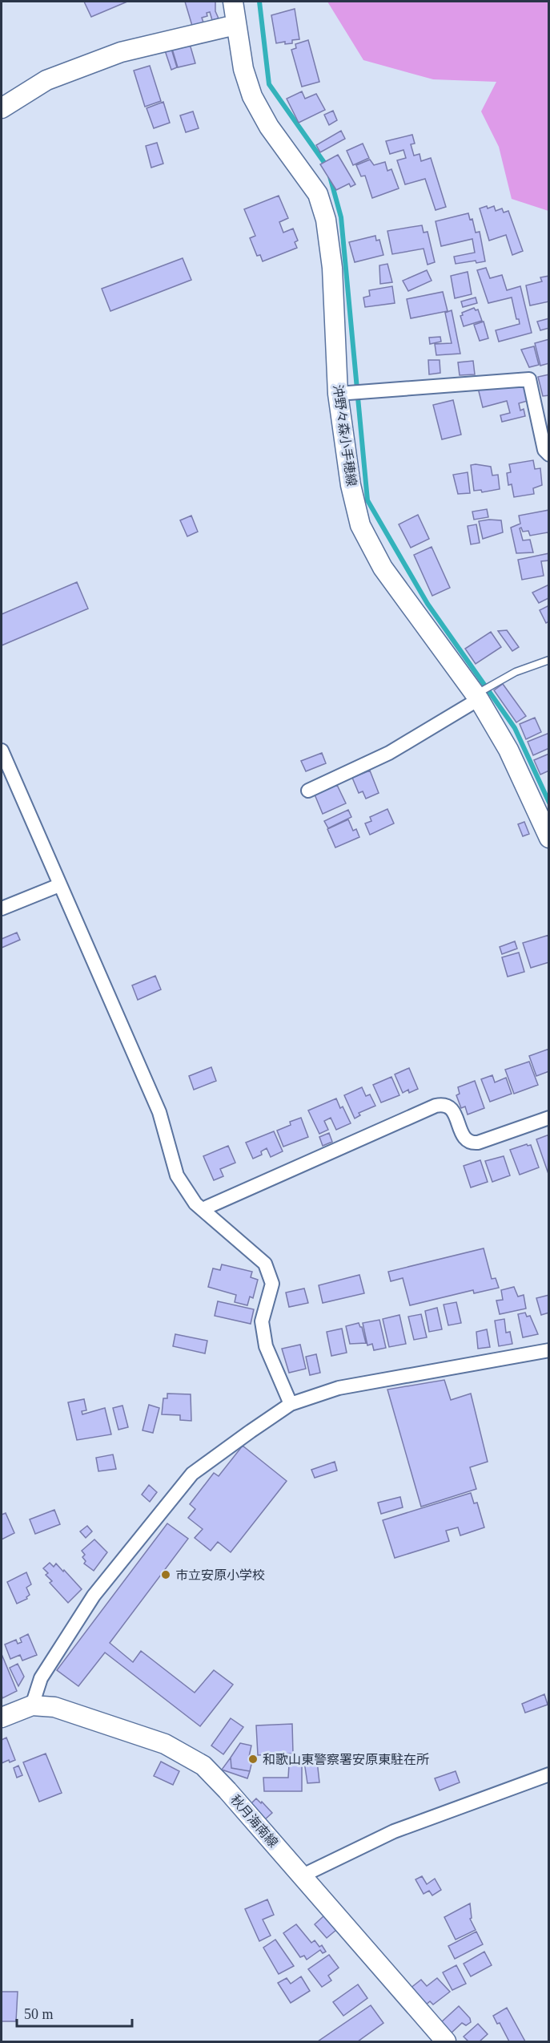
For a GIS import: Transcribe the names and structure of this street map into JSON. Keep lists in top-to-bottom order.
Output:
{
  "streets": {
    "main road": ["沖野々森小手穂線", "秋月海南線"]
  },
  "places": ["市立安原小学校", "和歌山東警察署安原東駐在所"],
  "scale_bar": "50 m"
}
